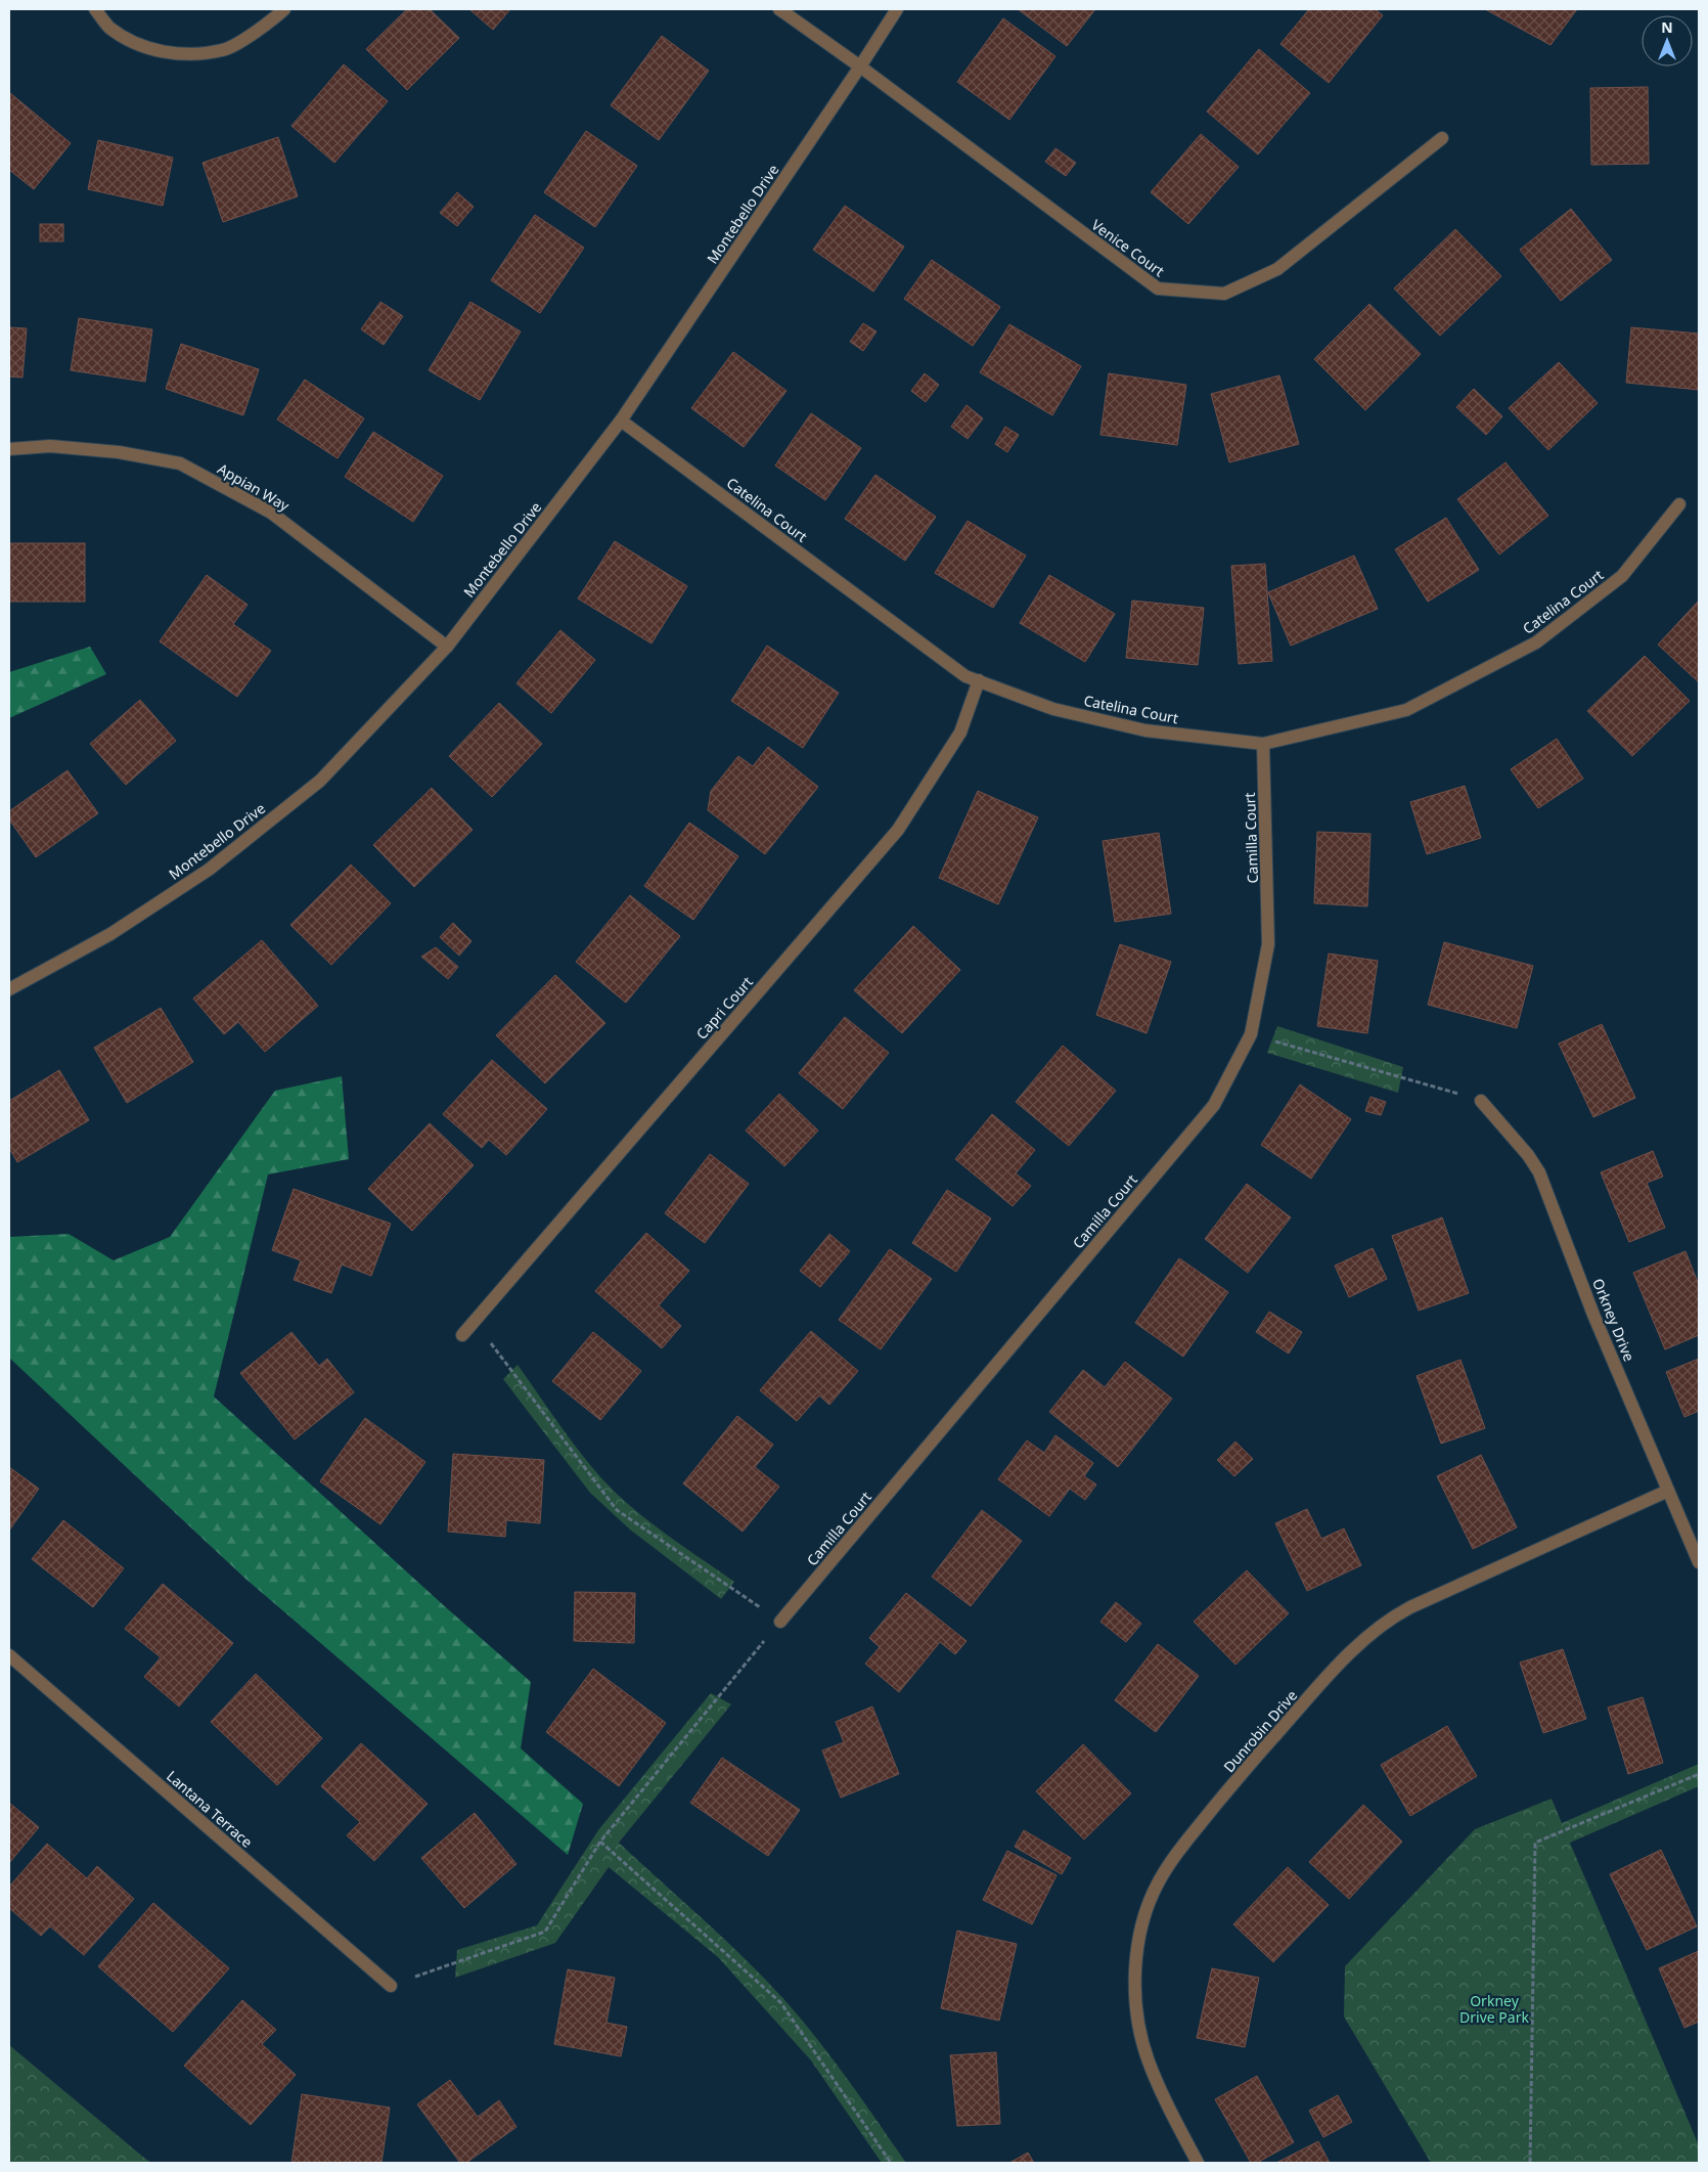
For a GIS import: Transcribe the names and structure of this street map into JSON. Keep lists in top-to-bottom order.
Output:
{
  "streets": {
    "street": [
      "Montebello Drive",
      "Venice Court",
      "Appian Way",
      "Catelina Court",
      "Camilla Court",
      "Capri Court",
      "Orkney Drive",
      "Dunrobin Drive",
      "Lantana Terrace"
    ]
  },
  "crossings": [
    ["Montebello Drive", "Venice Court"],
    ["Montebello Drive", "Appian Way"],
    ["Montebello Drive", "Catelina Court"],
    ["Catelina Court", "Camilla Court"],
    ["Catelina Court", "Capri Court"],
    ["Orkney Drive", "Dunrobin Drive"]
  ],
  "parks": ["Orkney Drive Park"],
  "north": "top"
}
